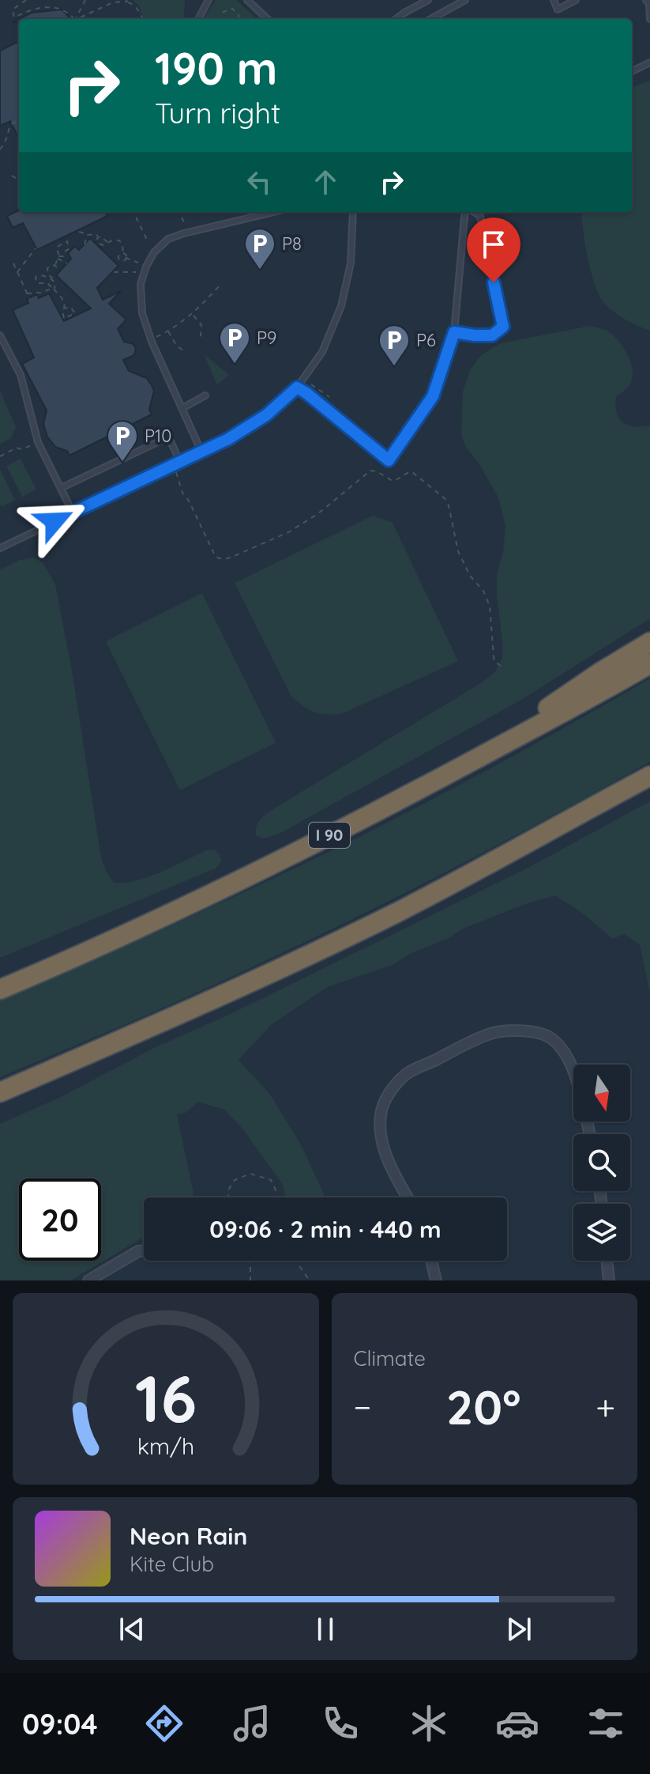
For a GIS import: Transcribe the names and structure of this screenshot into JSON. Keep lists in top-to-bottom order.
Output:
{
  "streets": {
    "highway": ["I 90"]
  },
  "places": {
    "parking": [
      "P8",
      "P9",
      "P6",
      "P10"
    ]
  },
  "north": "bottom",
  "page": {
    "turn": ["190 m", "Turn right"],
    "limit": "20",
    "trip": "09:06 · 2 min · 440 m",
    "tile": "Climate",
    "heat": ["−", "20°", "+"],
    "song": ["Neon Rain", "Kite Club"],
    "tabs": "09:04",
    "gauge": ["16", "km/h"]
  }
}
